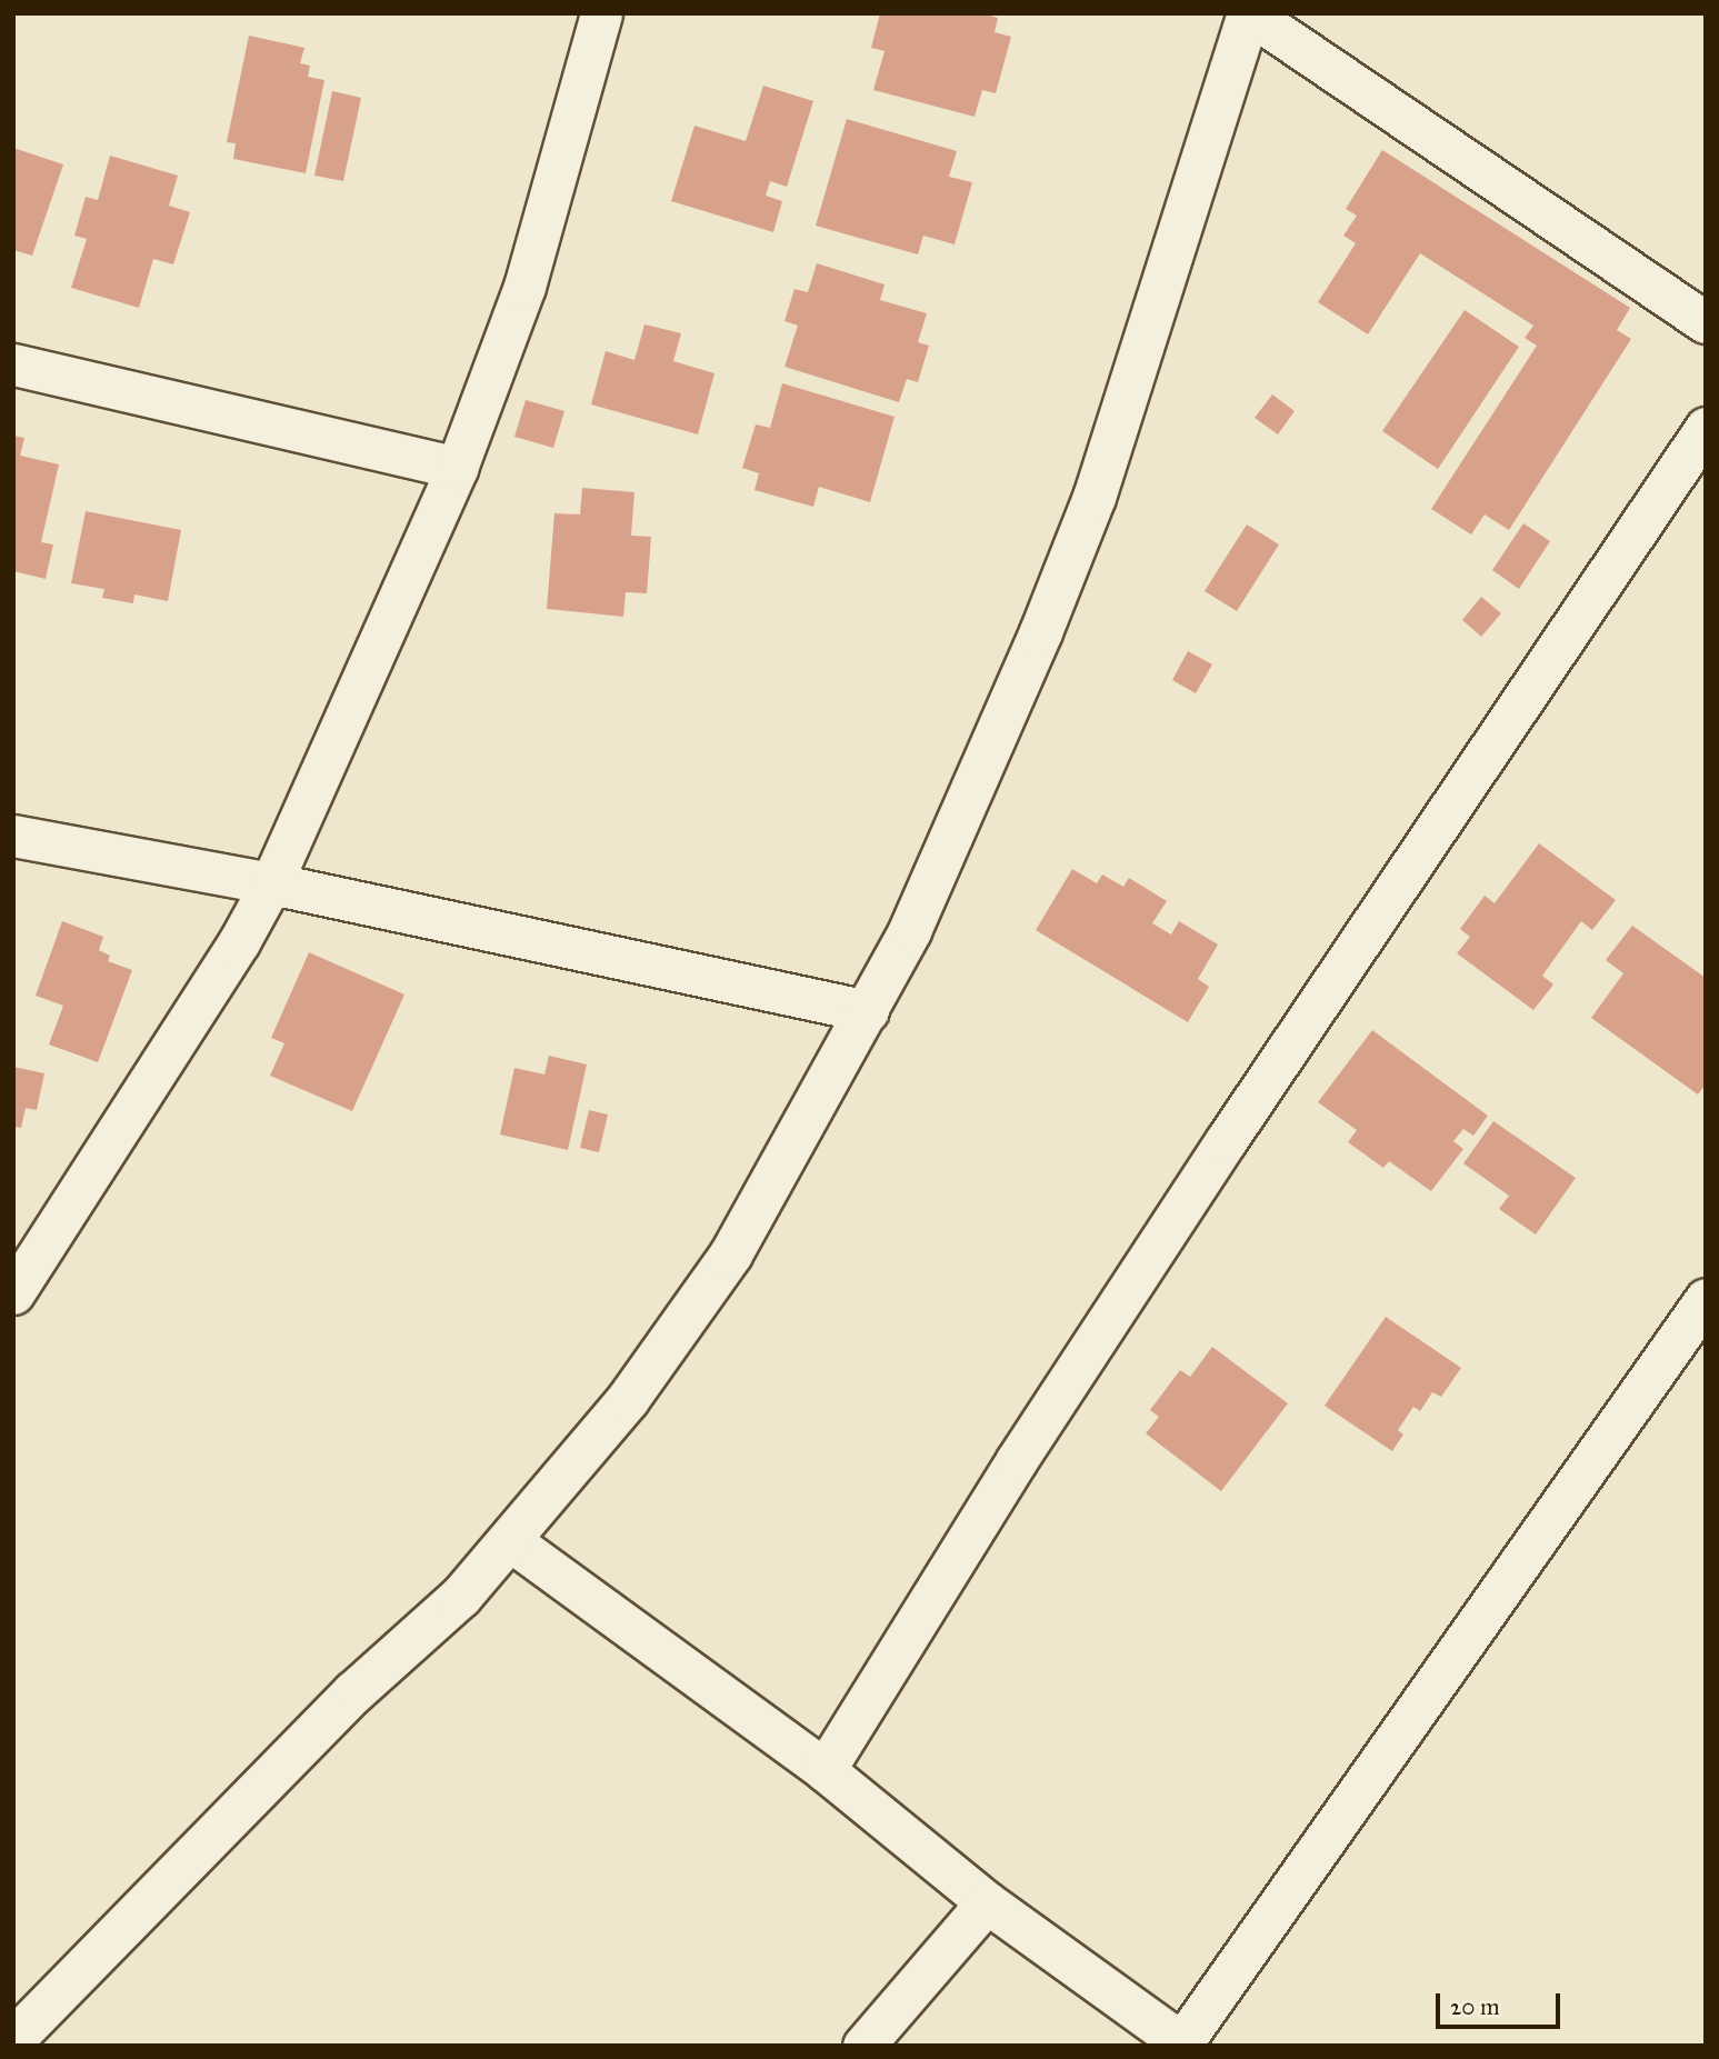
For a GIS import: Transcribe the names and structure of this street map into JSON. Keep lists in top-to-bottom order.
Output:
{
  "scale_bar": "20 m"
}
